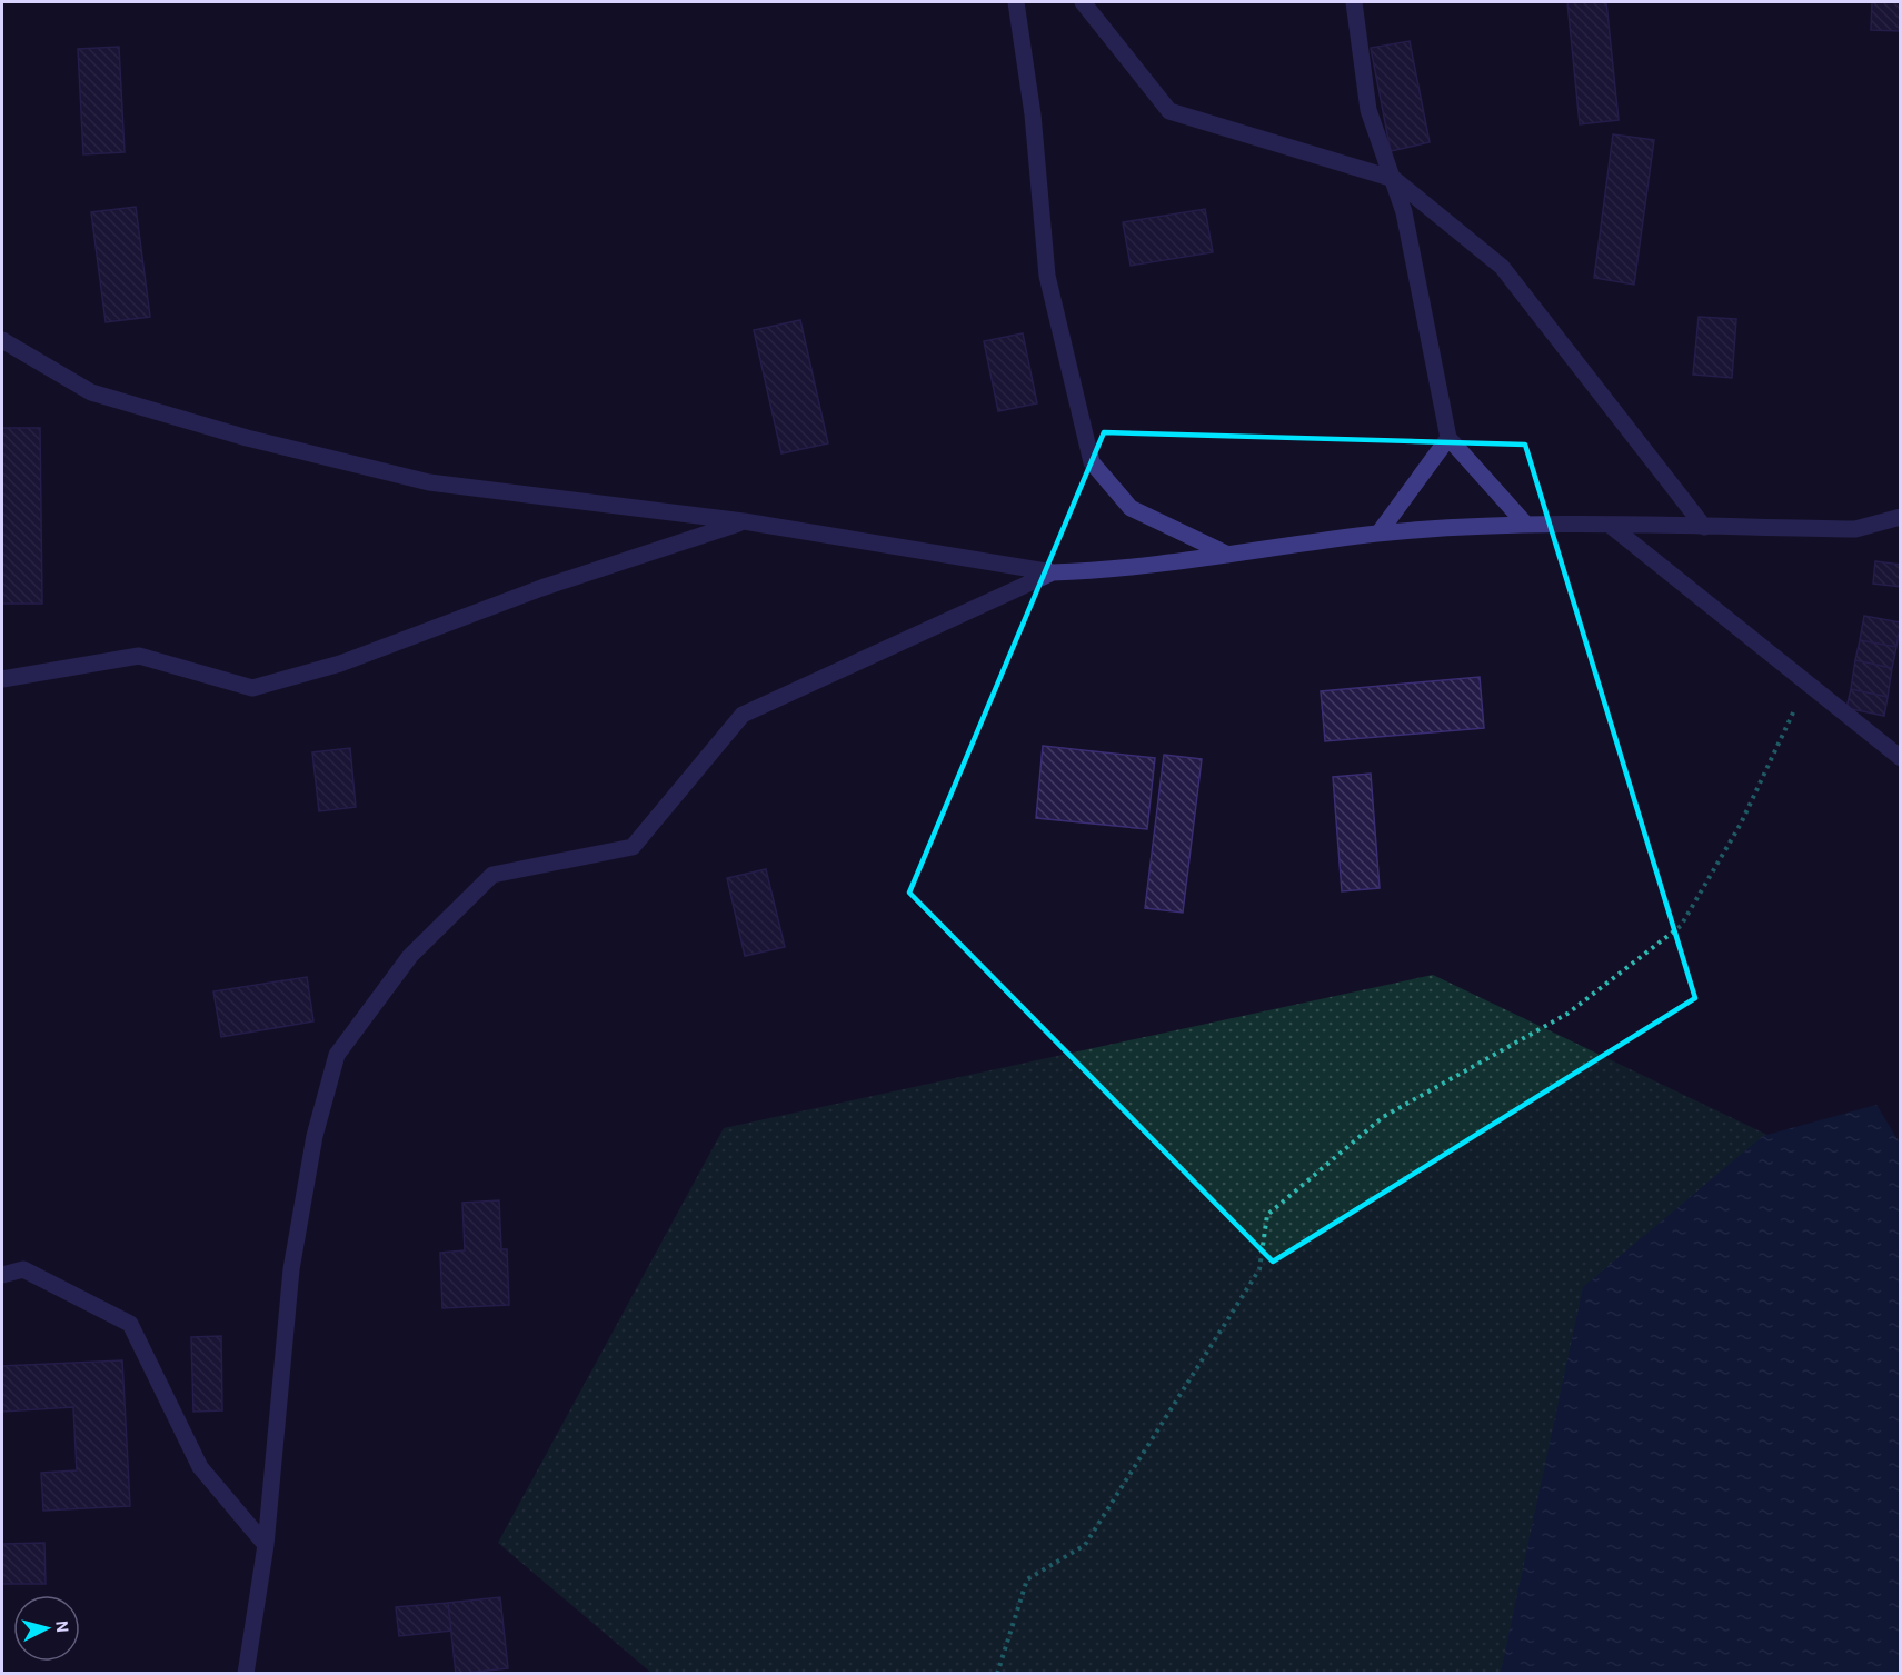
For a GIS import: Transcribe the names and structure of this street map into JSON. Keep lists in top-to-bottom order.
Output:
{
  "north": "right"
}
